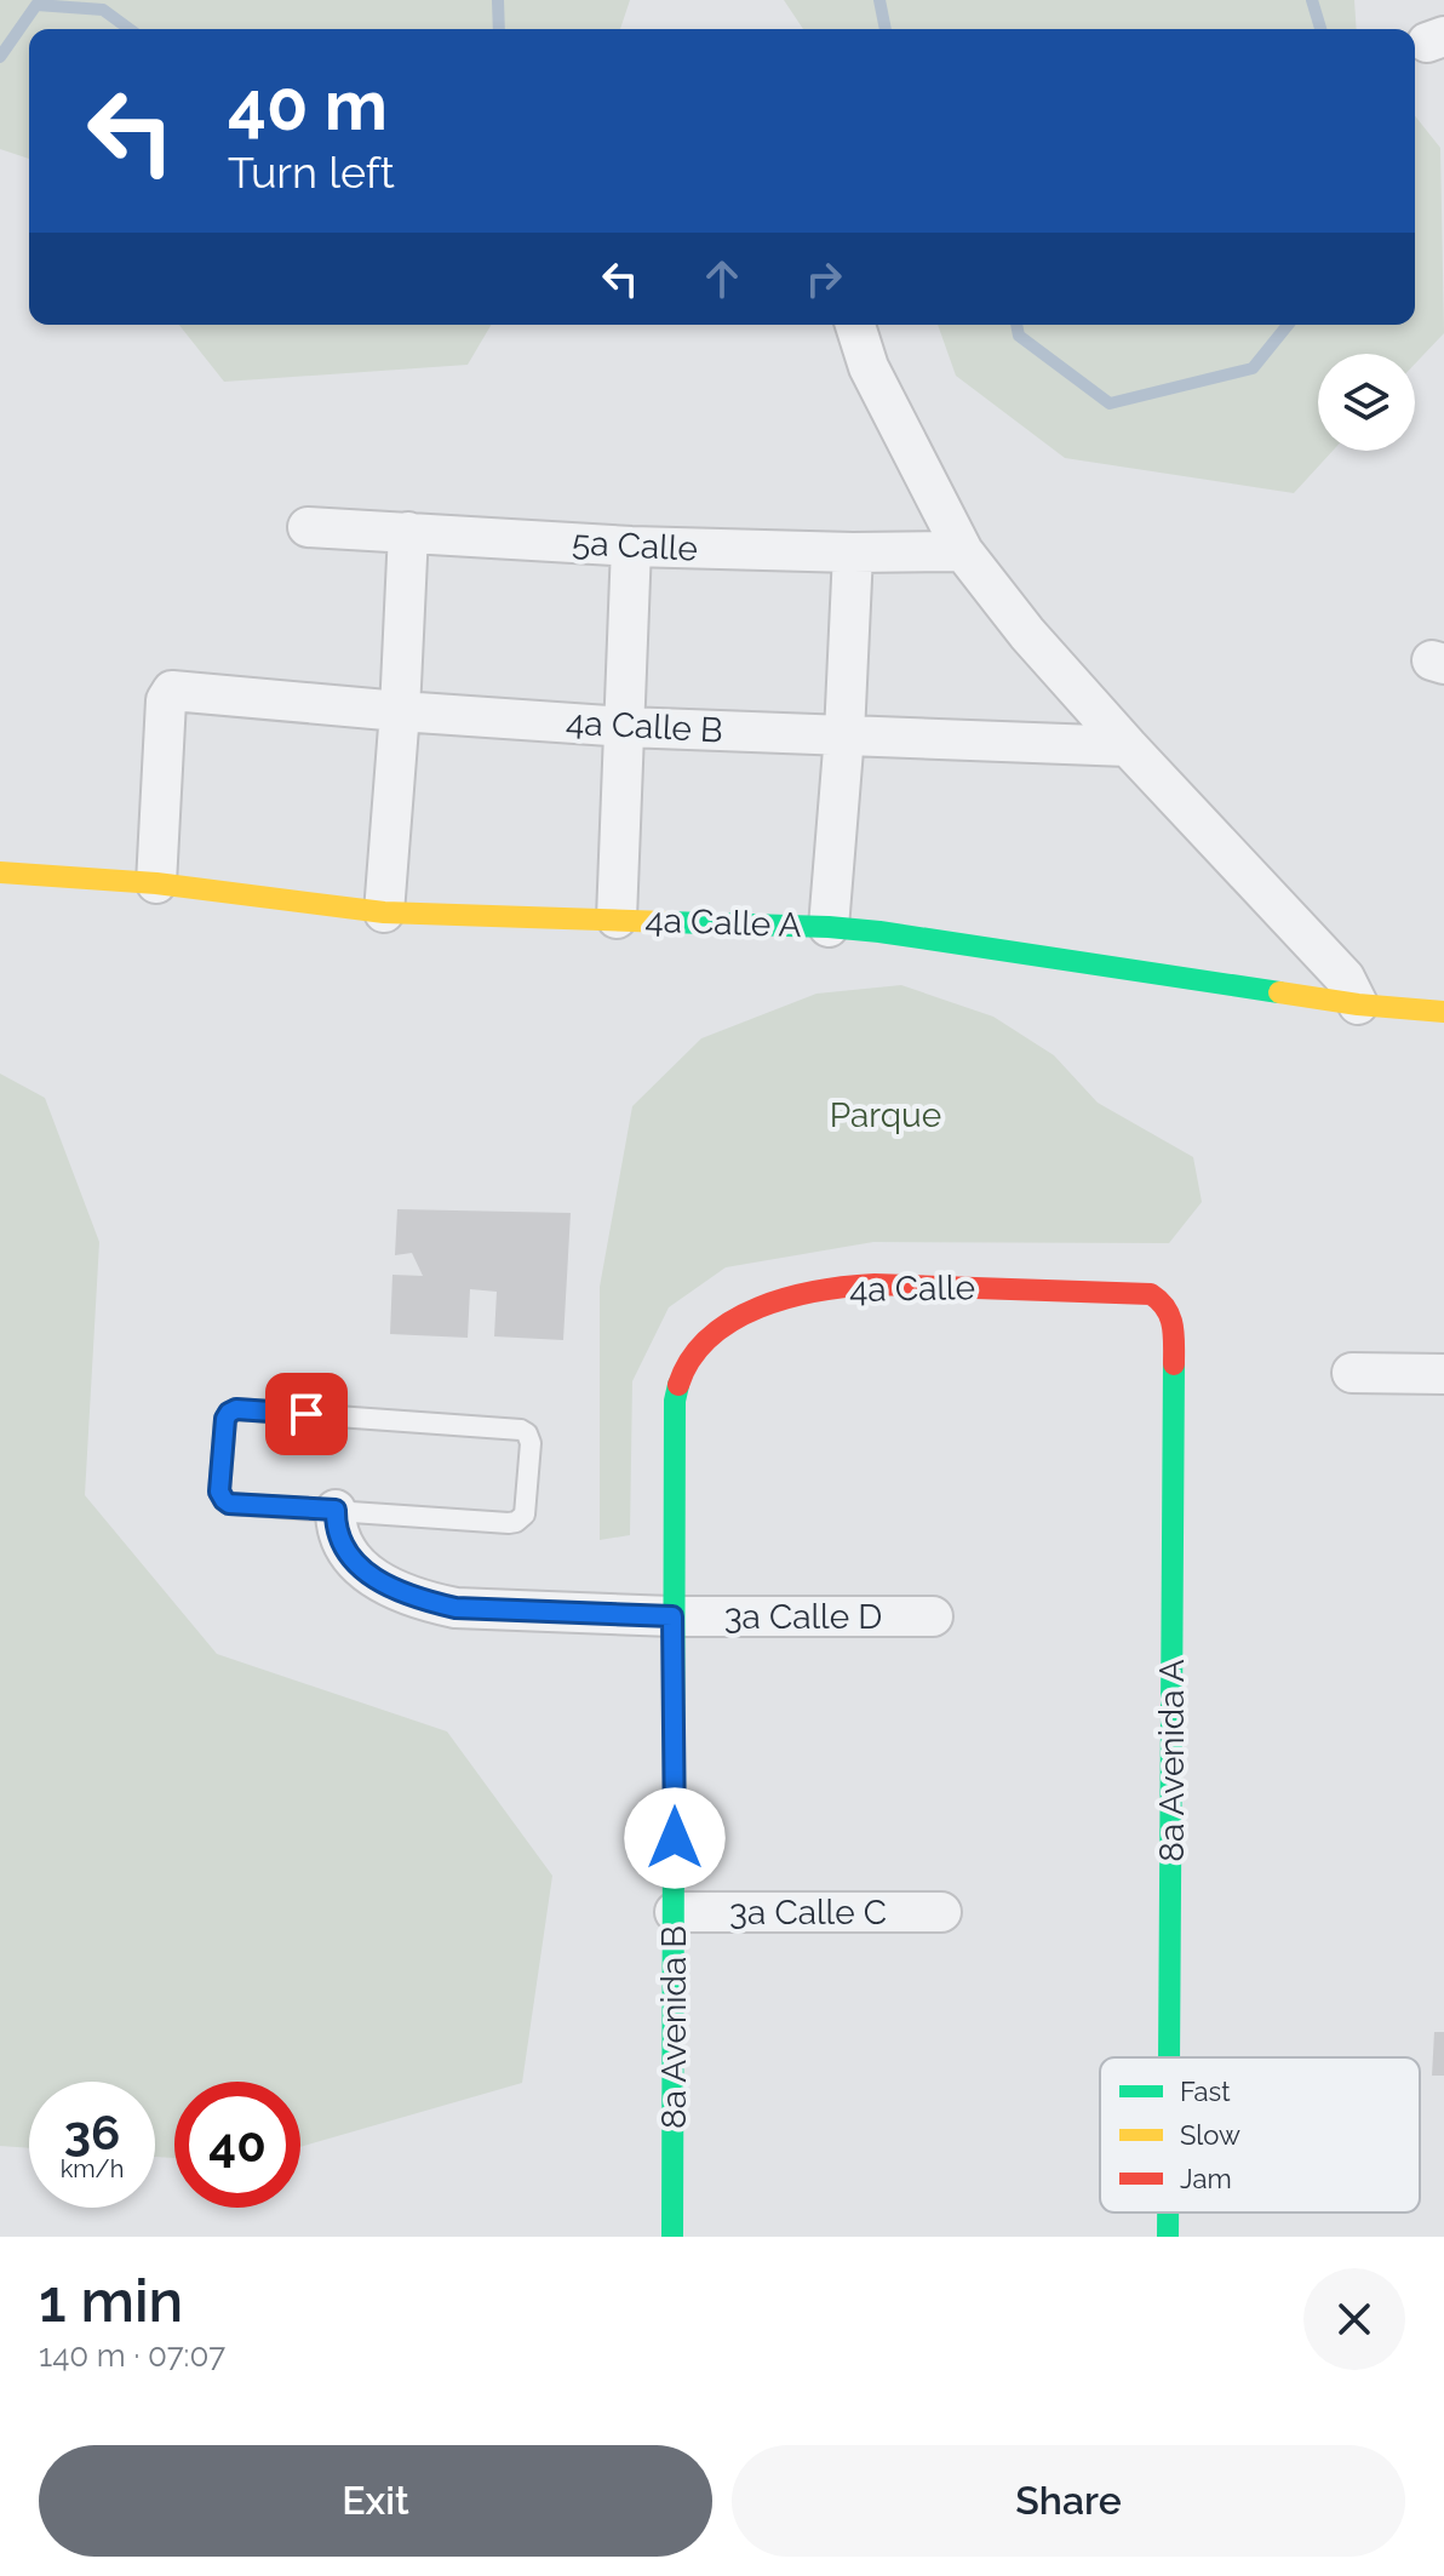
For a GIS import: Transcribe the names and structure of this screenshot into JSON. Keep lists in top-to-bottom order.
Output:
{
  "streets": {
    "street": [
      "5a Calle",
      "4a Calle B",
      "4a Calle A",
      "4a Calle",
      "3a Calle D",
      "8a Avenida A",
      "3a Calle C",
      "8a Avenida B"
    ]
  },
  "crossings": [
    ["4a Calle B", "4a Calle A"],
    ["4a Calle", "8a Avenida A"],
    ["4a Calle", "8a Avenida B"],
    ["3a Calle D", "8a Avenida B"],
    ["3a Calle C", "8a Avenida B"]
  ],
  "parks": ["Parque"],
  "legend": ["Fast", "Slow", "Jam"],
  "page": {
    "turn": ["40 m", "Turn left"],
    "speed": "36 km/h",
    "limit": "40",
    "heading": ["1 min", "140 m · 07:07"],
    "buttons": ["Exit", "Share"]
  }
}
